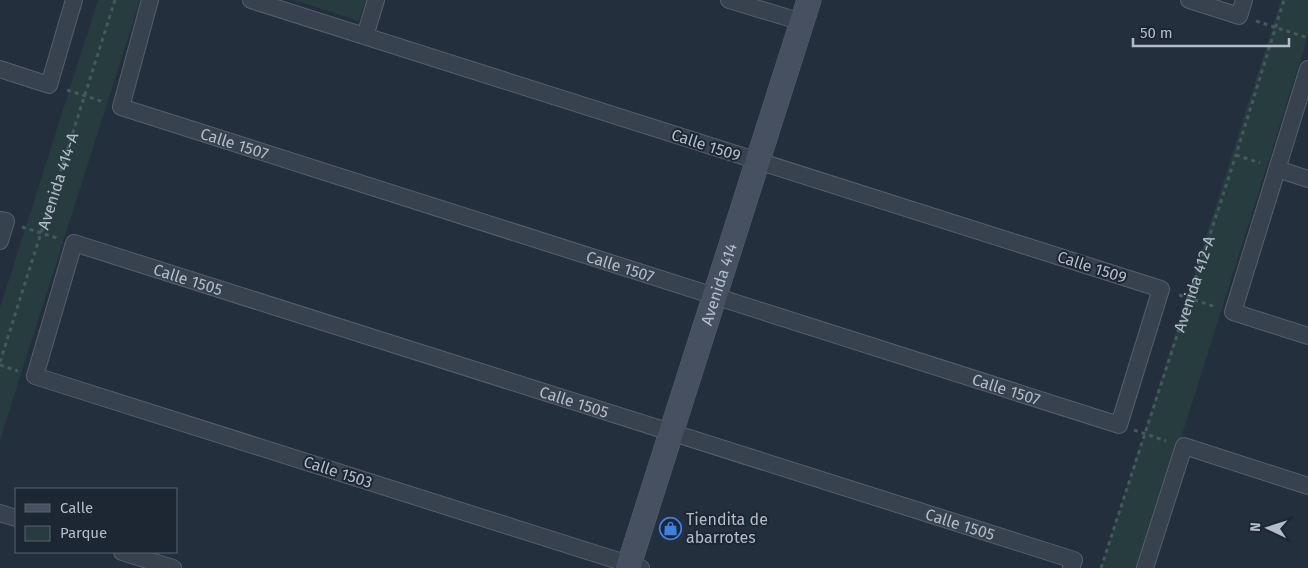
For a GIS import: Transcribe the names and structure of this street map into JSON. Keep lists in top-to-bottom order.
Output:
{
  "streets": {
    "street": [
      "Calle 1507",
      "Calle 1509",
      "Calle 1505",
      "Avenida 414",
      "Avenida 412-A",
      "Calle 1503"
    ],
    "path": ["Avenida 414-A"]
  },
  "crossings": [
    ["Calle 1507", "Avenida 414"],
    ["Calle 1507", "Avenida 412-A"],
    ["Calle 1509", "Avenida 414"],
    ["Calle 1509", "Avenida 412-A"],
    ["Calle 1505", "Avenida 414"],
    ["Calle 1505", "Calle 1503"],
    ["Avenida 414", "Calle 1503"]
  ],
  "places": {
    "shop": ["Tiendita de abarrotes"]
  },
  "legend": ["Calle", "Parque"],
  "scale_bar": "50 m",
  "north": "left"
}
